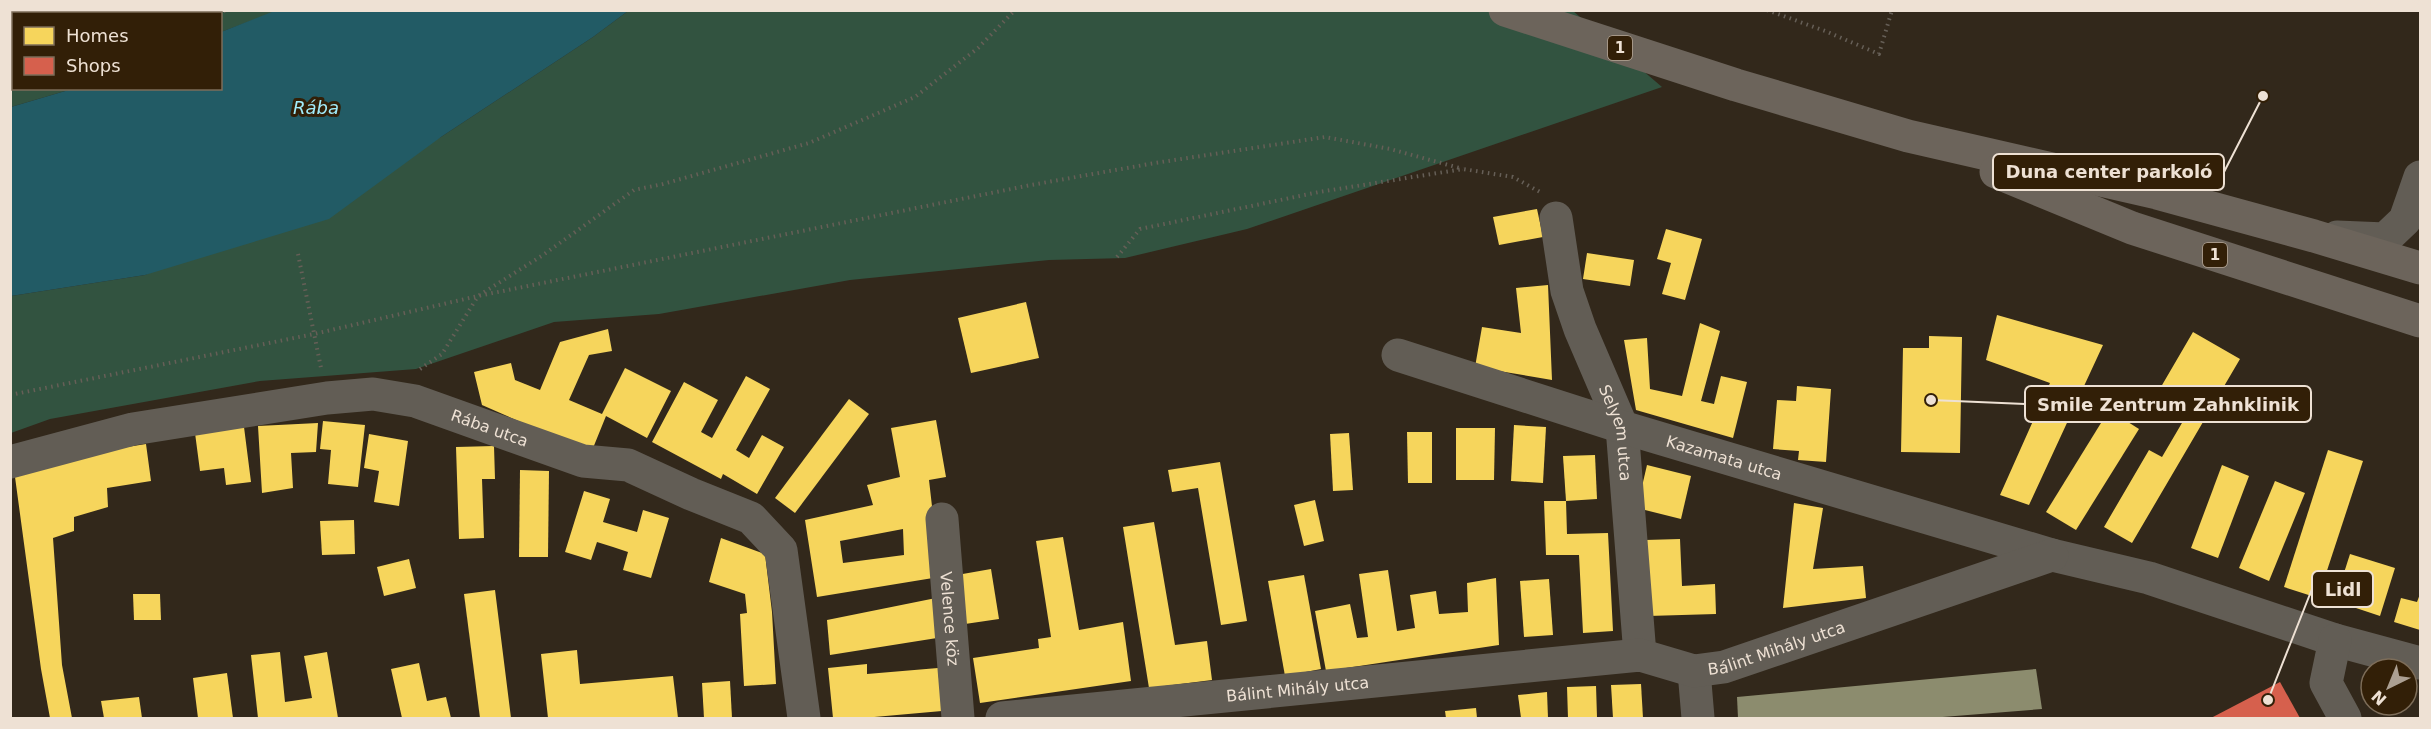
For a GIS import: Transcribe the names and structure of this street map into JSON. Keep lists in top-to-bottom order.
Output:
{
  "streets": {
    "main road": ["1"],
    "street": [
      "Rába utca",
      "Selyem utca",
      "Kazamata utca",
      "Velence köz",
      "Bálint Mihály utca"
    ]
  },
  "crossings": [
    ["Selyem utca", "Kazamata utca"],
    ["Selyem utca", "Bálint Mihály utca"],
    ["Kazamata utca", "Bálint Mihály utca"]
  ],
  "water": ["Rába"],
  "places": ["Duna center parkoló", "Smile Zentrum Zahnklinik", "Lidl"],
  "legend": ["Homes", "Shops"],
  "north": "bottom left"
}
